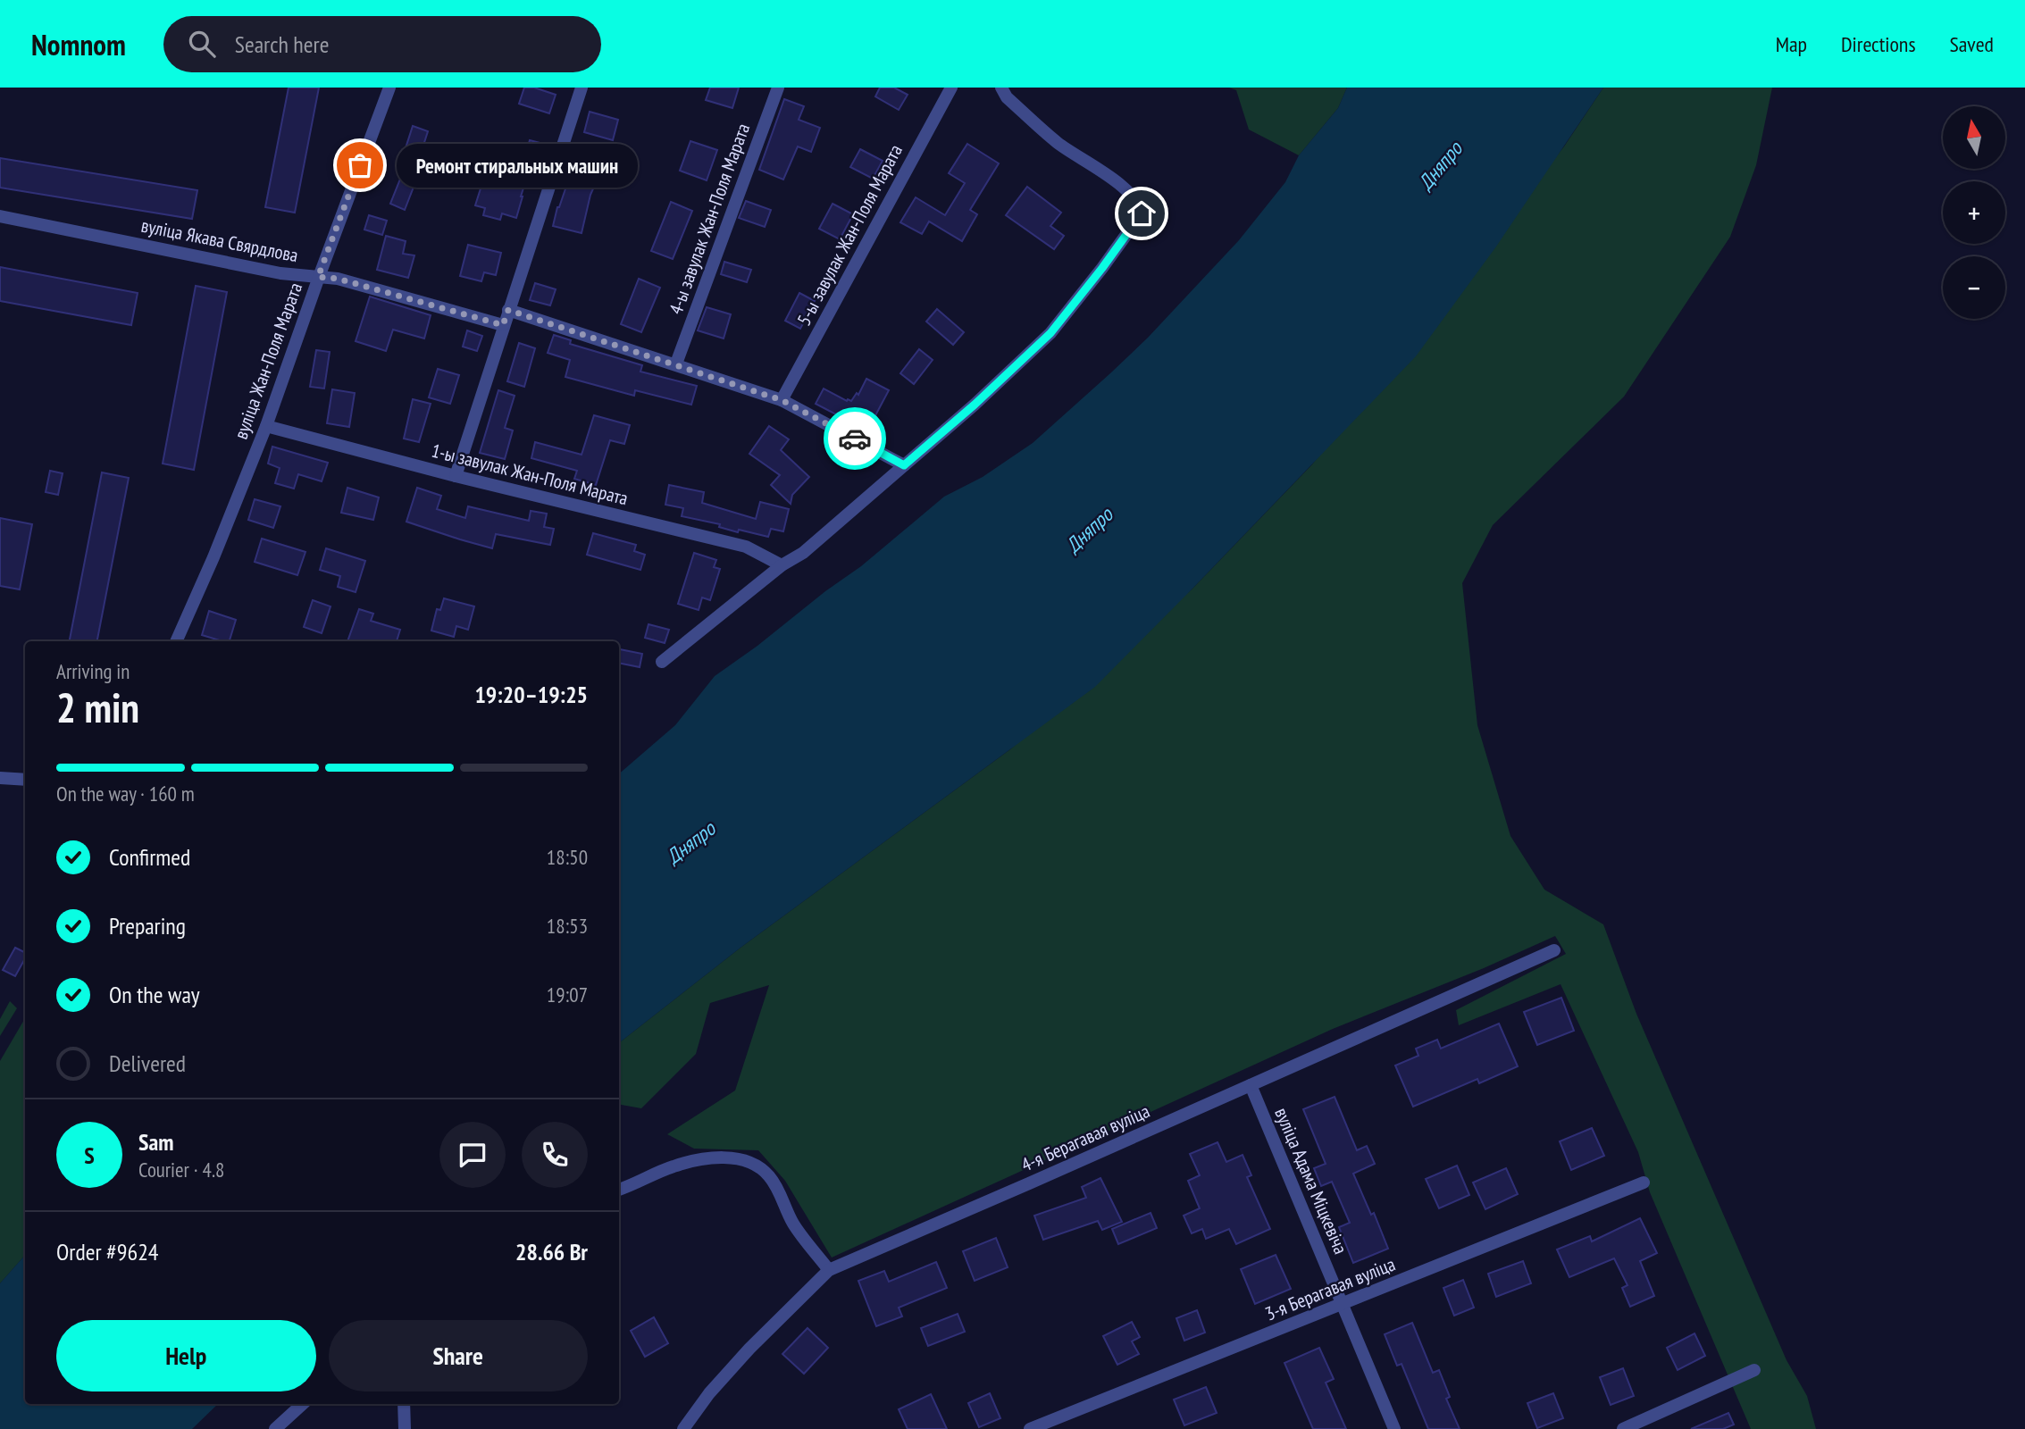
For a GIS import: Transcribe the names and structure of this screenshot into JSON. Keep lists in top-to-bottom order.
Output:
{
  "streets": {
    "street": [
      "4-ы завулак Жан-Поля Марата",
      "5-ы завулак Жан-Поля Марата",
      "вуліца Якава Свярдлова",
      "вуліца Жан-Поля Марата",
      "1-ы завулак Жан-Поля Марата",
      "4-я Берагавая вуліца",
      "вуліца Адама Міцкевіча",
      "3-я Берагавая вуліца"
    ]
  },
  "crossings": [
    ["вуліца Якава Свярдлова", "вуліца Жан-Поля Марата"],
    ["вуліца Жан-Поля Марата", "1-ы завулак Жан-Поля Марата"],
    ["4-я Берагавая вуліца", "вуліца Адама Міцкевіча"],
    ["вуліца Адама Міцкевіча", "3-я Берагавая вуліца"]
  ],
  "water": ["Дняпро"],
  "places": ["Ремонт стиральных машин"],
  "north": "top",
  "page": {
    "header": "Nomnom",
    "search": "Search here",
    "nav": ["Map", "Directions", "Saved"],
    "map_buttons": ["+", "−"],
    "bubble": "Ремонт стиральных машин",
    "heading": ["2 min", "Arriving in", "19:20–19:25"],
    "panel": [
      "Sam",
      "Courier · 4.8",
      "Order #9624",
      "28.66 Br"
    ],
    "bar": "On the way · 160 m",
    "list": [
      ["Confirmed", "18:50"],
      ["Preparing", "18:53"],
      ["On the way", "19:07"],
      "Delivered"
    ],
    "round": "S",
    "buttons": ["Help", "Share"]
  }
}
